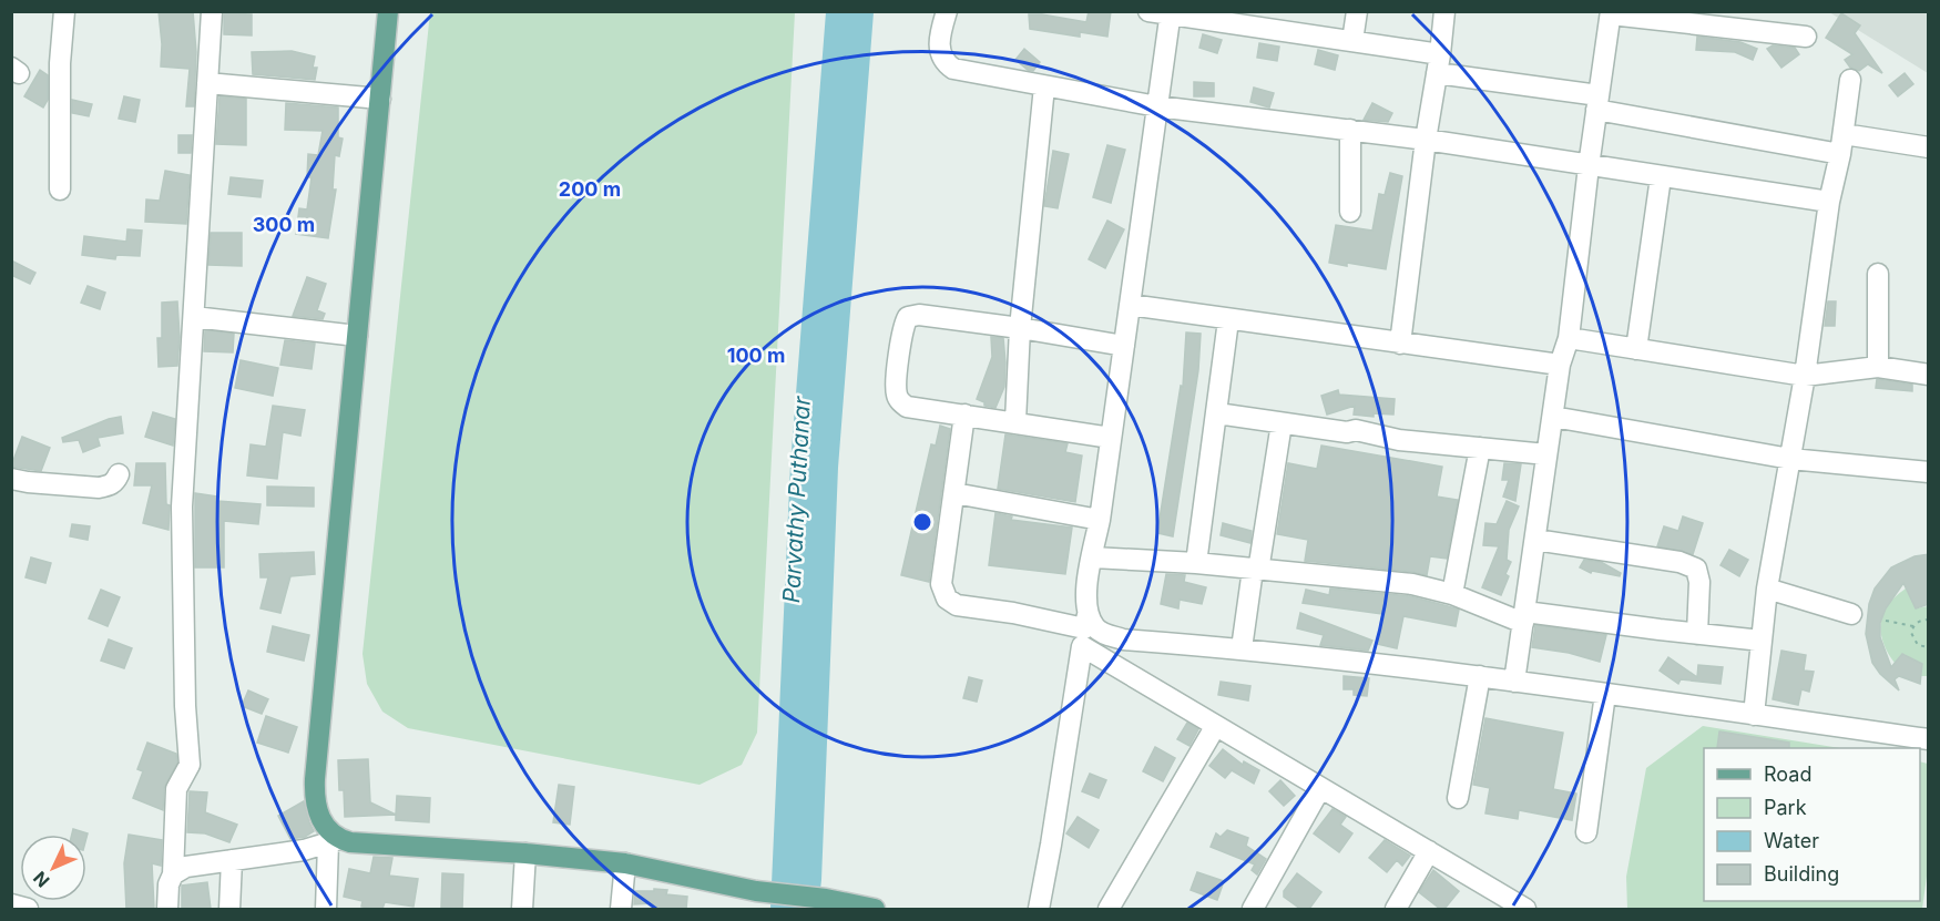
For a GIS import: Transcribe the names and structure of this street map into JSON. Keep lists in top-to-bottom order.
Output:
{
  "water": ["Parvathy Puthanar"],
  "legend": [
    "Road",
    "Park",
    "Water",
    "Building"
  ],
  "north": "bottom left",
  "rings": ["200 m", "300 m", "100 m"]
}
